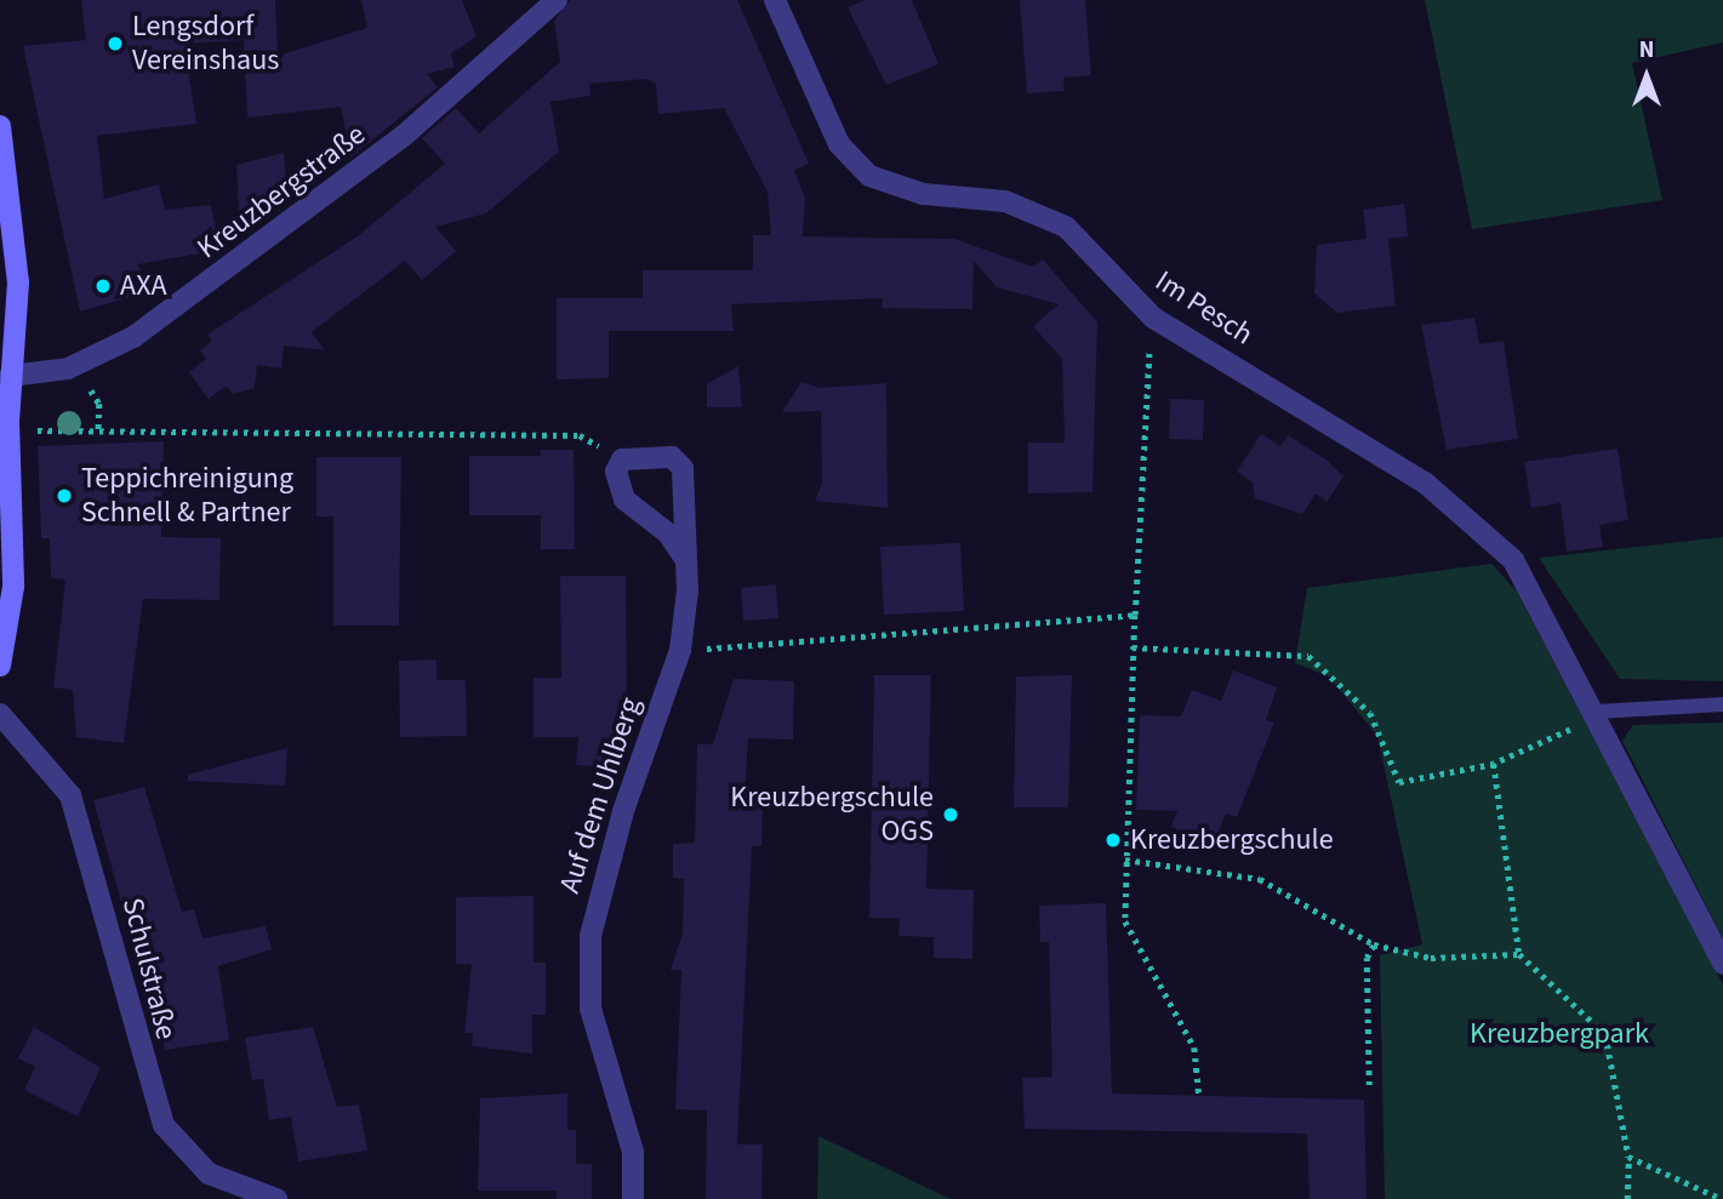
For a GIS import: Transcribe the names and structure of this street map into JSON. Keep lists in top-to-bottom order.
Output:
{
  "streets": {
    "street": [
      "Kreuzbergstraße",
      "Im Pesch",
      "Auf dem Uhlberg",
      "Schulstraße"
    ]
  },
  "parks": ["Kreuzbergpark"],
  "places": [
    "Lengsdorf Vereinshaus",
    "AXA",
    "Teppichreinigung Schnell & Partner",
    "Kreuzbergschule OGS",
    "Kreuzbergschule"
  ],
  "north": "top"
}
